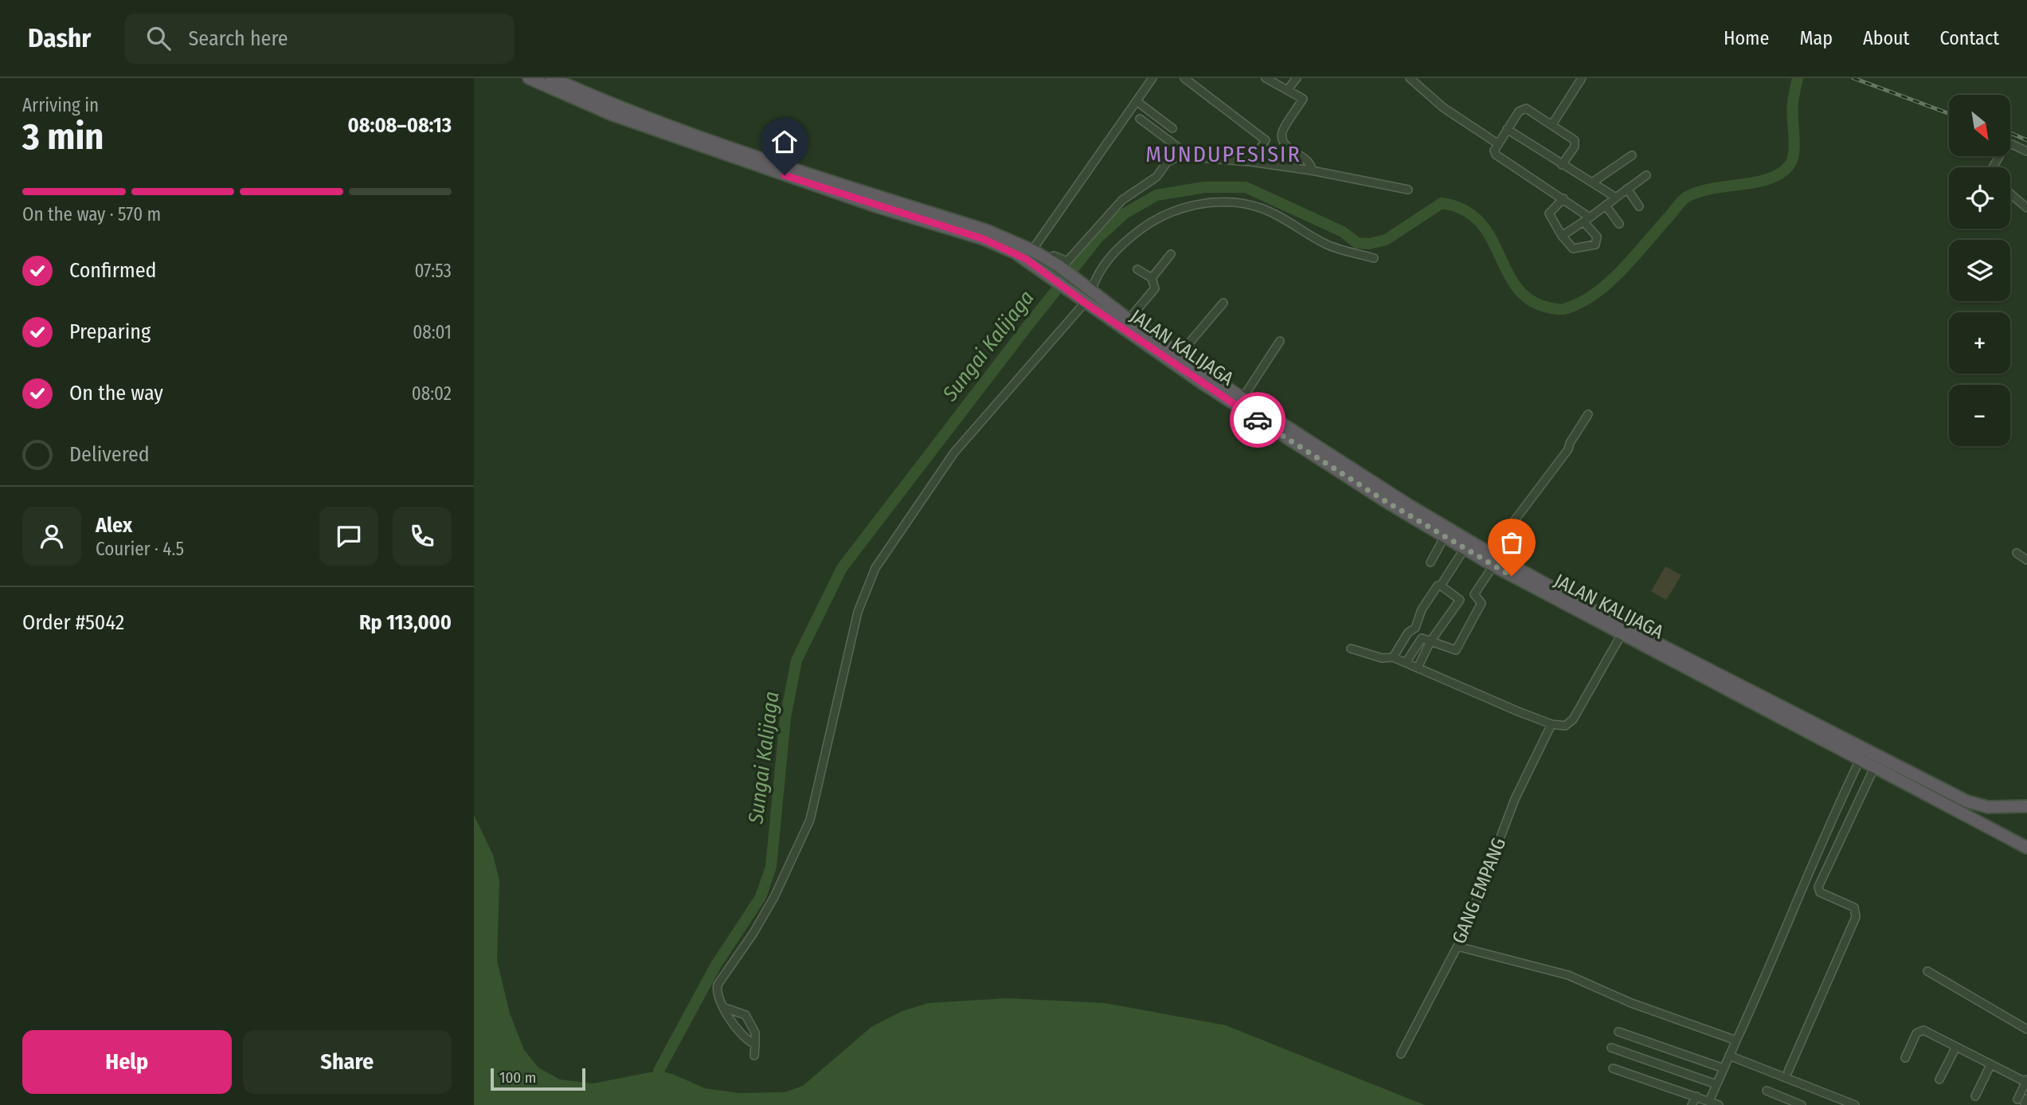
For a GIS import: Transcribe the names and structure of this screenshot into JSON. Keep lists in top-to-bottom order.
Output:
{
  "streets": {
    "highway": ["JALAN KALIJAGA"],
    "street": ["GANG EMPANG"]
  },
  "districts": ["MUNDUPESISIR"],
  "water": ["Sungai Kalijaga"],
  "scale_bar": "100 m",
  "north": "bottom right",
  "page": {
    "header": "Dashr",
    "search": "Search here",
    "nav": [
      "Home",
      "Map",
      "About",
      "Contact"
    ],
    "heading": ["3 min", "Arriving in", "08:08–08:13"],
    "panel": [
      "Alex",
      "Courier · 4.5",
      "Order #5042",
      "Rp 113,000"
    ],
    "map_buttons": ["+", "−"],
    "bar": "On the way · 570 m",
    "list": [
      ["Confirmed", "07:53"],
      ["Preparing", "08:01"],
      ["On the way", "08:02"],
      "Delivered"
    ],
    "buttons": ["Help", "Share"],
    "scale": "100 m"
  }
}
